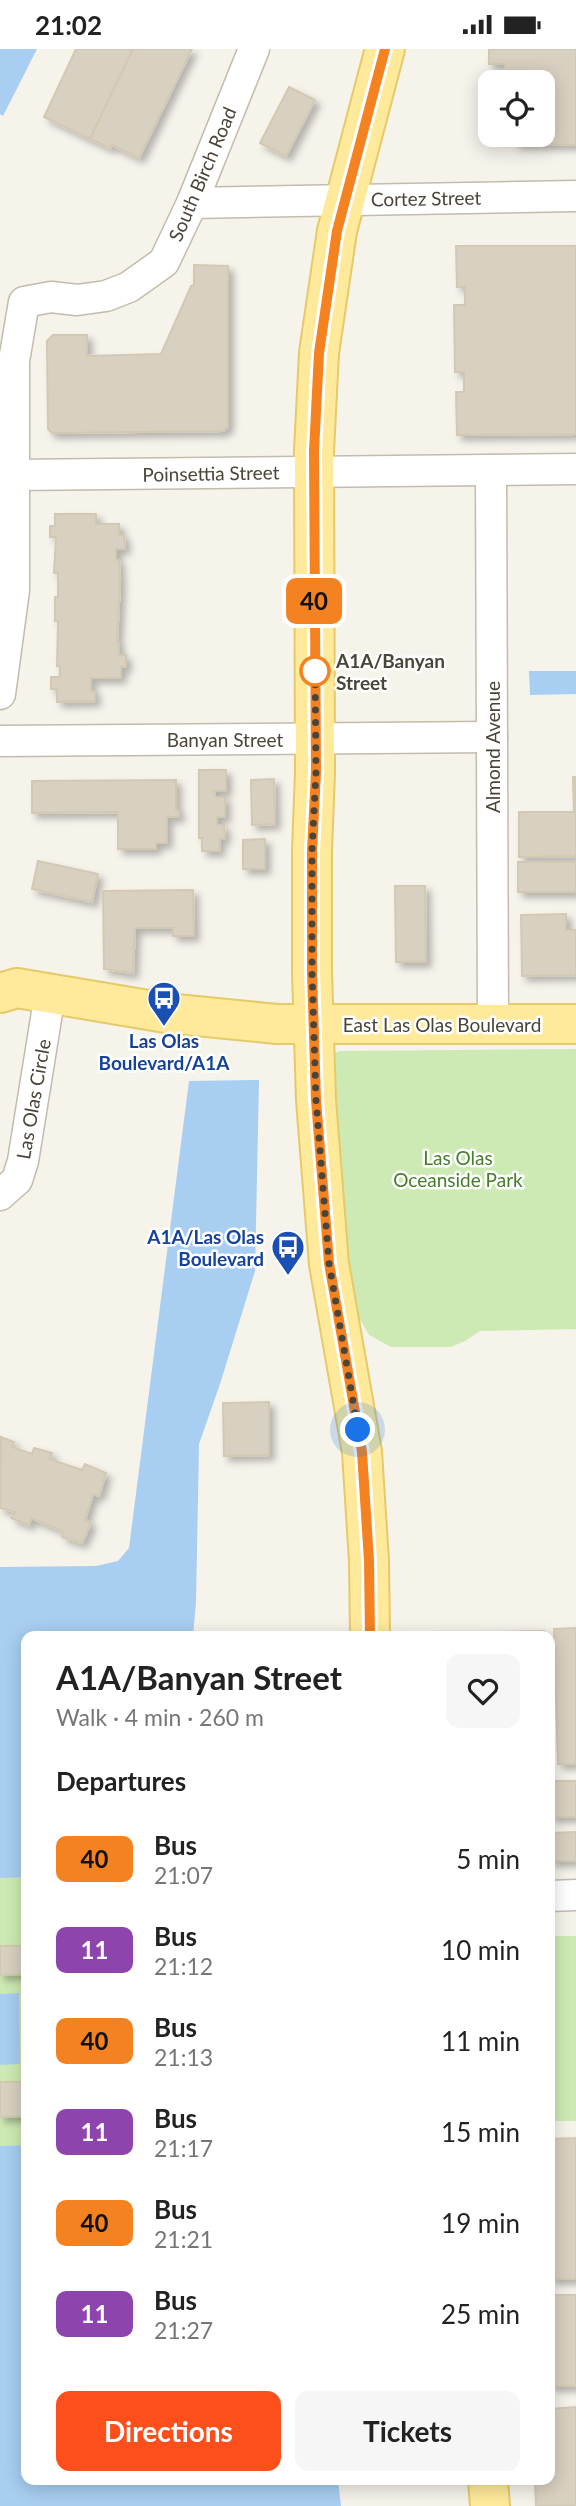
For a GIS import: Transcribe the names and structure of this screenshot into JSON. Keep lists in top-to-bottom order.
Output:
{
  "streets": {
    "main road": ["East Las Olas Boulevard"],
    "street": [
      "South Birch Road",
      "Cortez Street",
      "Poinsettia Street",
      "Banyan Street",
      "Almond Avenue",
      "Las Olas Circle"
    ]
  },
  "crossings": [
    ["South Birch Road", "Cortez Street"],
    ["South Birch Road", "Poinsettia Street"],
    ["Poinsettia Street", "Almond Avenue"],
    ["Banyan Street", "Almond Avenue"],
    ["Almond Avenue", "East Las Olas Boulevard"],
    ["East Las Olas Boulevard", "Las Olas Circle"]
  ],
  "parks": ["Las Olas Oceanside Park"],
  "places": {
    "other": ["A1A/Banyan Street"],
    "bus stop": ["Las Olas Boulevard/A1A", "A1A/Las Olas Boulevard"]
  },
  "lines": ["bus line 40"],
  "page": {
    "status": "21:02",
    "on_map": "40",
    "heading": [
      ["A1A/Banyan Street", "Walk · 4 min · 260 m"],
      "Departures"
    ],
    "list": [
      {
        "mark": "40",
        "name": "Bus",
        "note": "21:07",
        "value": "5 min"
      },
      {
        "mark": "11",
        "name": "Bus",
        "note": "21:12",
        "value": "10 min"
      },
      {
        "mark": "40",
        "name": "Bus",
        "note": "21:13",
        "value": "11 min"
      },
      {
        "mark": "11",
        "name": "Bus",
        "note": "21:17",
        "value": "15 min"
      },
      {
        "mark": "40",
        "name": "Bus",
        "note": "21:21",
        "value": "19 min"
      },
      {
        "mark": "11",
        "name": "Bus",
        "note": "21:27",
        "value": "25 min"
      }
    ],
    "buttons": ["Directions", "Tickets"]
  }
}
